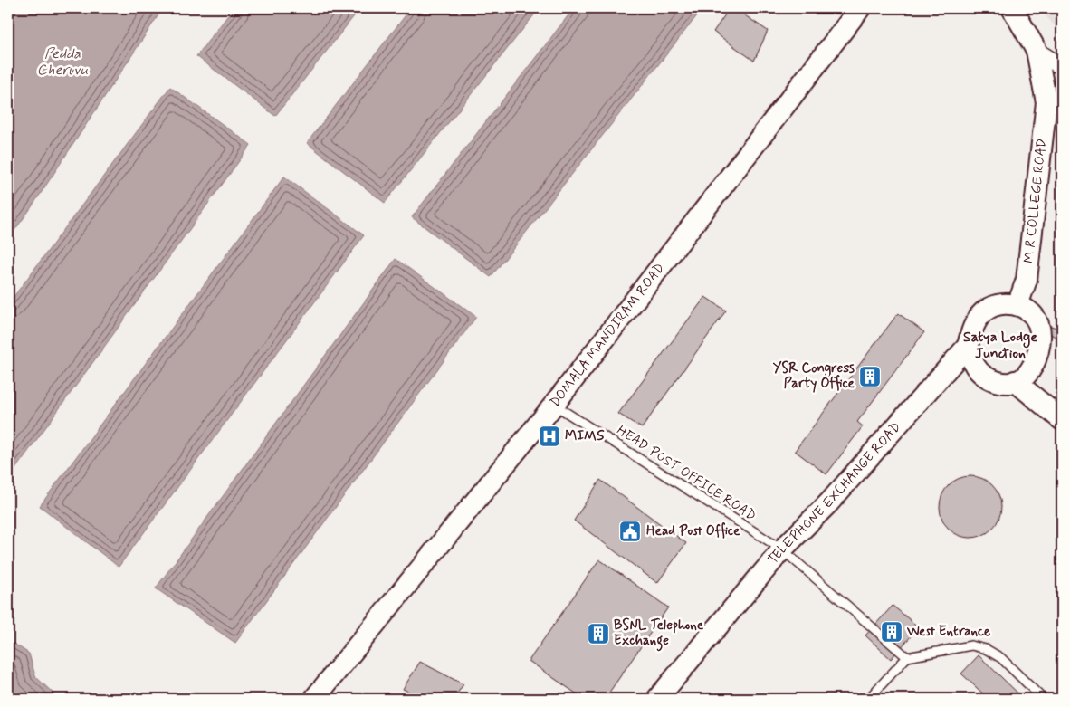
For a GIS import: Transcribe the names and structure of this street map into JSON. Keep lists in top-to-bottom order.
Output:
{
  "streets": {
    "street": ["M R COLLEGE ROAD", "DOMALA MANDIRAM ROAD", "TELEPHONE EXCHANGE ROAD"],
    "lane": ["HEAD POST OFFICE ROAD"]
  },
  "crossings": [
    ["M R COLLEGE ROAD", "TELEPHONE EXCHANGE ROAD"],
    ["DOMALA MANDIRAM ROAD", "HEAD POST OFFICE ROAD"],
    ["HEAD POST OFFICE ROAD", "TELEPHONE EXCHANGE ROAD"]
  ],
  "districts": ["Satya Lodge Junction"],
  "water": ["Pedda Cheruvu"],
  "places": {
    "building": ["YSR Congress Party Office", "West Entrance", "BSNL Telephone Exchange"],
    "hospital": ["MIMS"],
    "public building": ["Head Post Office"]
  }
}
